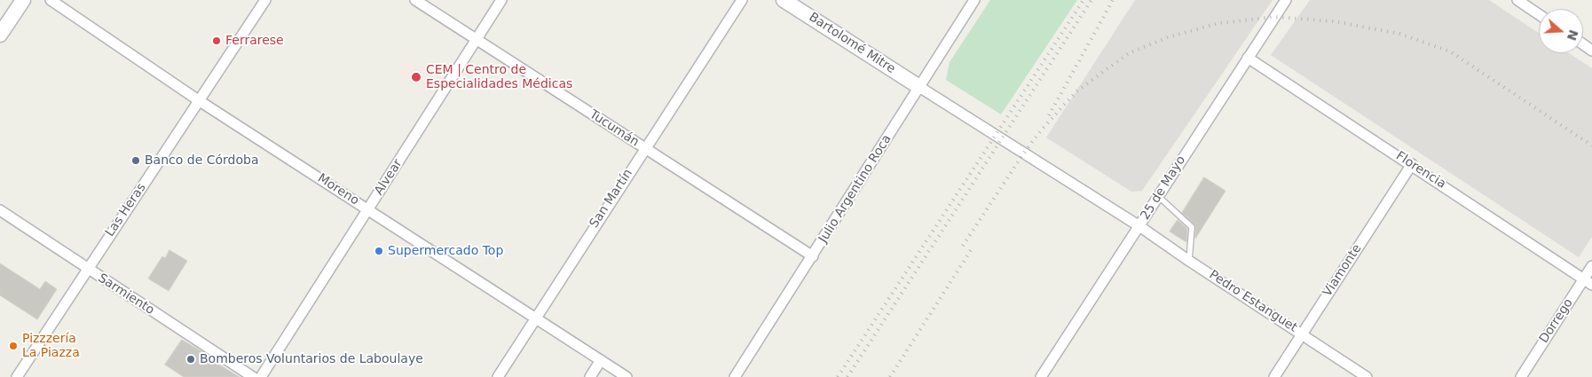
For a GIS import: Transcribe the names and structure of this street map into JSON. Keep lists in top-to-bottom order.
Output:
{
  "streets": {
    "main road": ["Bartolomé Mitre"],
    "street": [
      "Tucumán",
      "Florencia",
      "Alvear",
      "25 de Mayo",
      "Julio Argentino Roca",
      "Moreno",
      "San Martín",
      "Las Heras",
      "Viamonte",
      "Sarmiento",
      "Pedro Estanguet",
      "Dorrego"
    ]
  },
  "crossings": [
    ["Bartolomé Mitre", "Julio Argentino Roca"],
    ["Bartolomé Mitre", "Pedro Estanguet"],
    ["Tucumán", "Alvear"],
    ["Tucumán", "Julio Argentino Roca"],
    ["Tucumán", "San Martín"],
    ["Florencia", "25 de Mayo"],
    ["Florencia", "Viamonte"],
    ["Florencia", "Dorrego"],
    ["Alvear", "Moreno"],
    ["25 de Mayo", "Pedro Estanguet"],
    ["Julio Argentino Roca", "Pedro Estanguet"],
    ["Moreno", "San Martín"],
    ["Moreno", "Las Heras"],
    ["Las Heras", "Sarmiento"],
    ["Viamonte", "Pedro Estanguet"]
  ],
  "places": [
    "Ferrarese",
    "CEM | Centro de Especialidades Médicas",
    "Banco de Córdoba",
    "Supermercado Top",
    "Pizzzería La Piazza",
    "Bomberos Voluntarios de Laboulaye"
  ],
  "north": "right"
}
